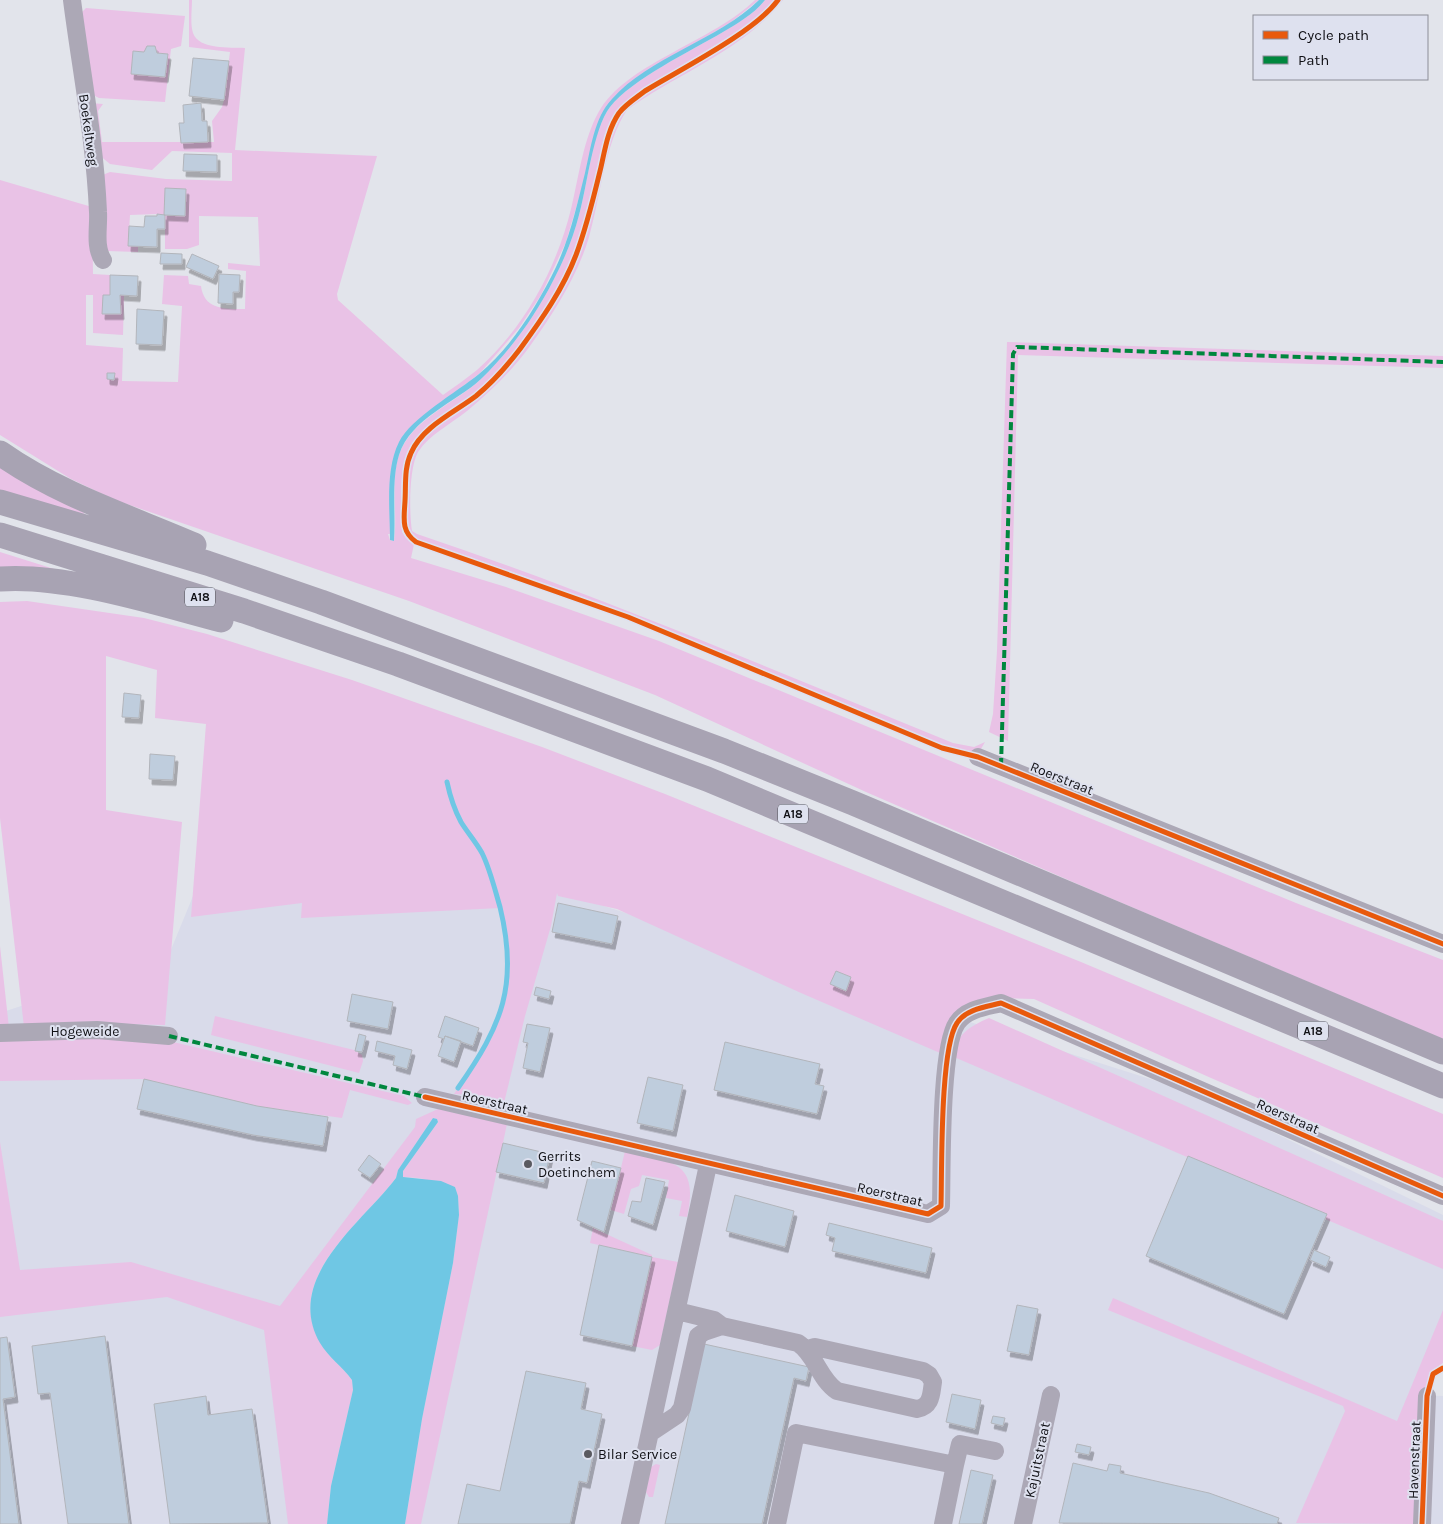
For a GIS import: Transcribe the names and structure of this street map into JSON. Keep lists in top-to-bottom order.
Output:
{
  "streets": {
    "highway": ["A18"],
    "street": [
      "Boekeltweg",
      "Roerstraat",
      "Hogeweide",
      "Kajuitstraat",
      "Havenstraat"
    ]
  },
  "places": ["Gerrits Doetinchem", "Bilar Service"],
  "legend": ["Cycle path", "Path"]
}
